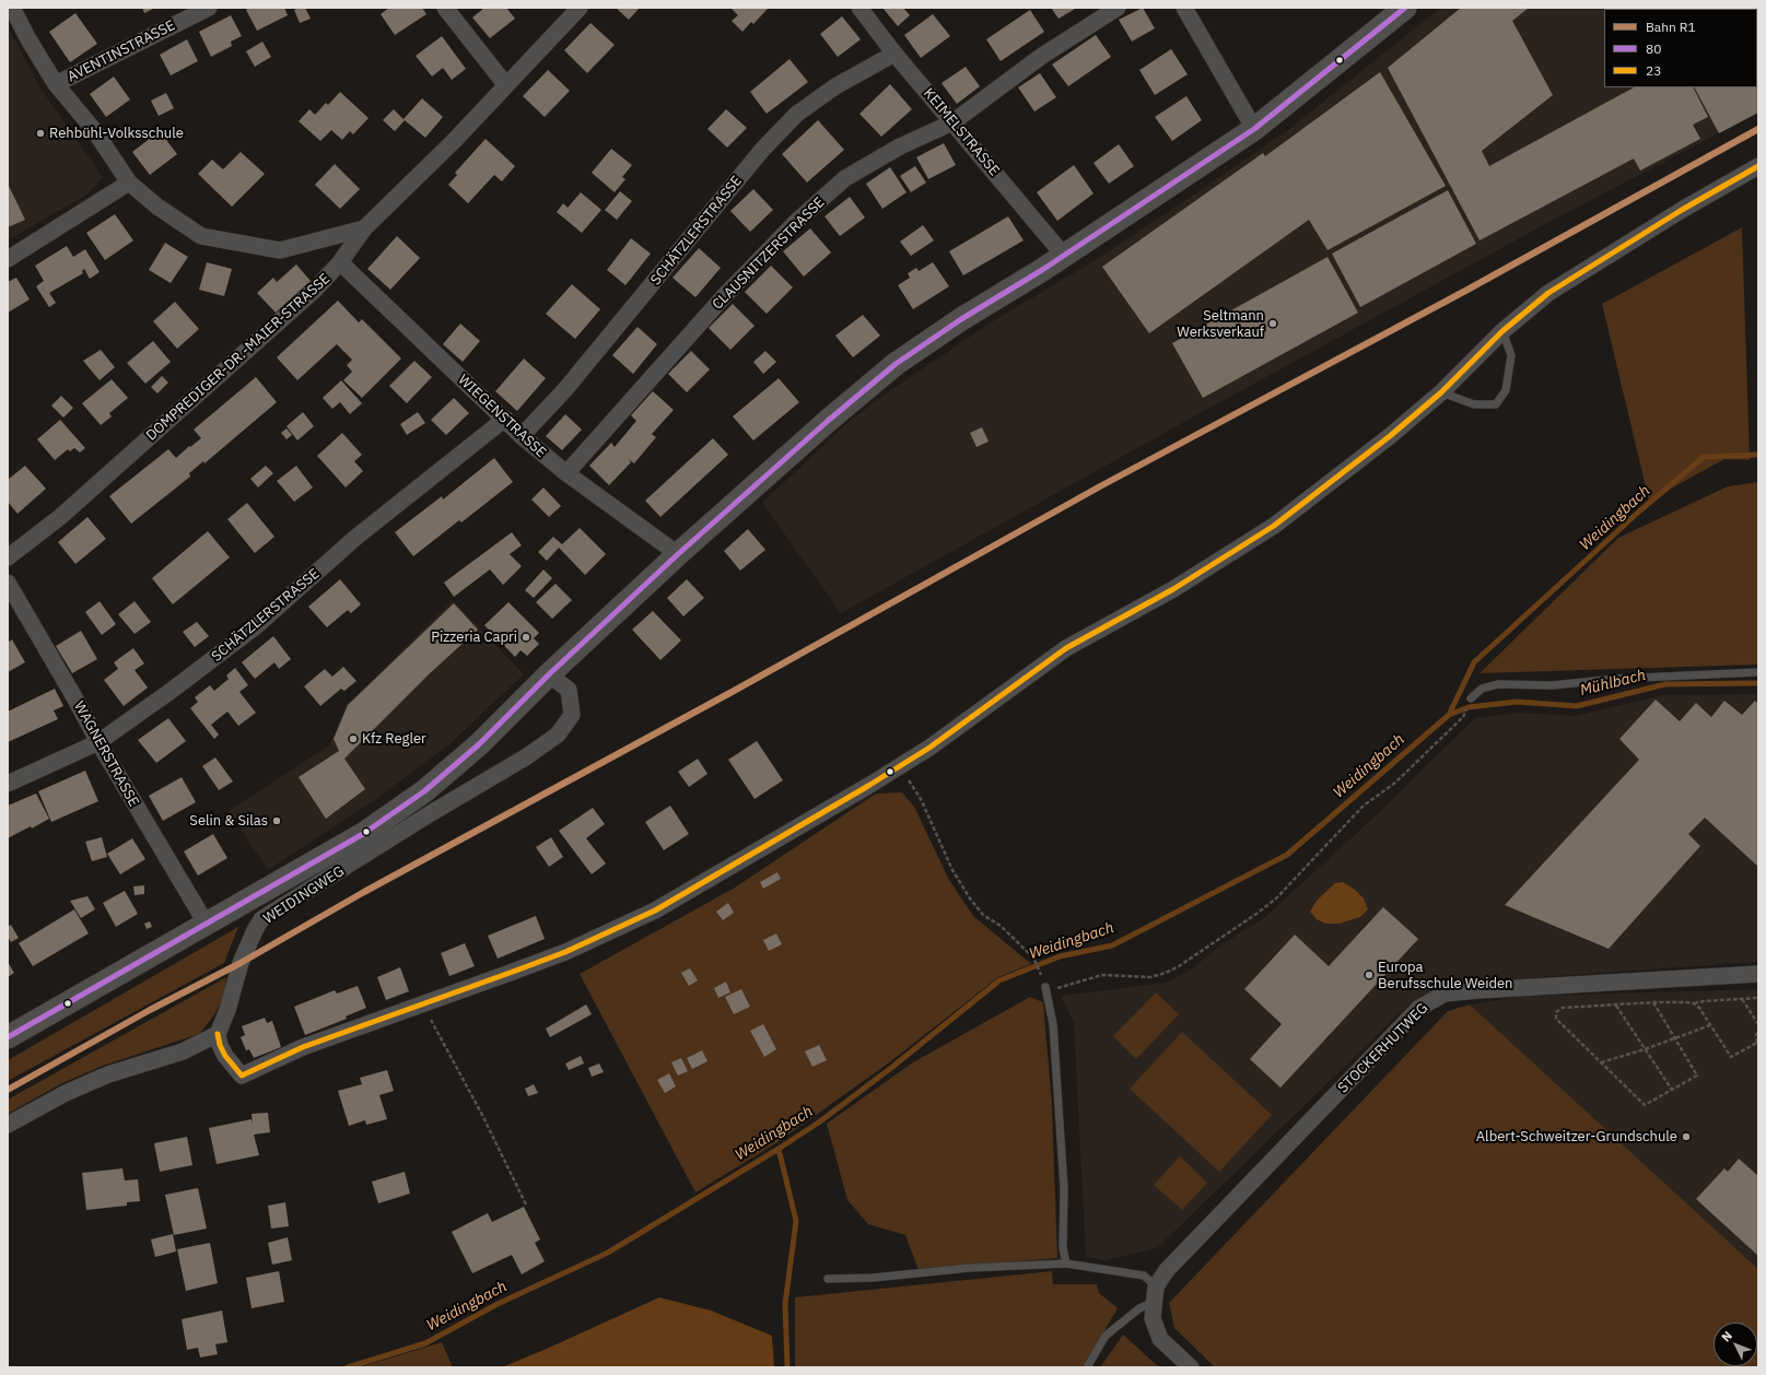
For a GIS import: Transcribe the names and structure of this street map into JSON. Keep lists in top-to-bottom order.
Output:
{
  "streets": {
    "street": [
      "AVENTINSTRASSE",
      "KEIMELSTRASSE",
      "SCHÄTZLERSTRASSE",
      "CLAUSNITZERSTRASSE",
      "DOMPREDIGER-DR.-MAIER-STRASSE",
      "WIEGENSTRASSE",
      "WAGNERSTRASSE",
      "WEIDINGWEG",
      "STOCKERHUTWEG"
    ]
  },
  "crossings": [
    ["KEIMELSTRASSE", "SCHÄTZLERSTRASSE"],
    ["KEIMELSTRASSE", "CLAUSNITZERSTRASSE"],
    ["SCHÄTZLERSTRASSE", "WIEGENSTRASSE"],
    ["SCHÄTZLERSTRASSE", "WAGNERSTRASSE"],
    ["CLAUSNITZERSTRASSE", "WIEGENSTRASSE"],
    ["DOMPREDIGER-DR.-MAIER-STRASSE", "WIEGENSTRASSE"]
  ],
  "water": ["Weidingbach", "Mühlbach"],
  "places": [
    "Rehbühl-Volksschule",
    "Seltmann Werksverkauf",
    "Pizzeria Capri",
    "Kfz Regler",
    "Selin & Silas",
    "Europa Berufsschule Weiden",
    "Albert-Schweitzer-Grundschule"
  ],
  "lines": ["transit line 80", "rail line R1", "transit line 23"],
  "legend": ["Bahn R1", "80", "23"],
  "north": "top left"
}
